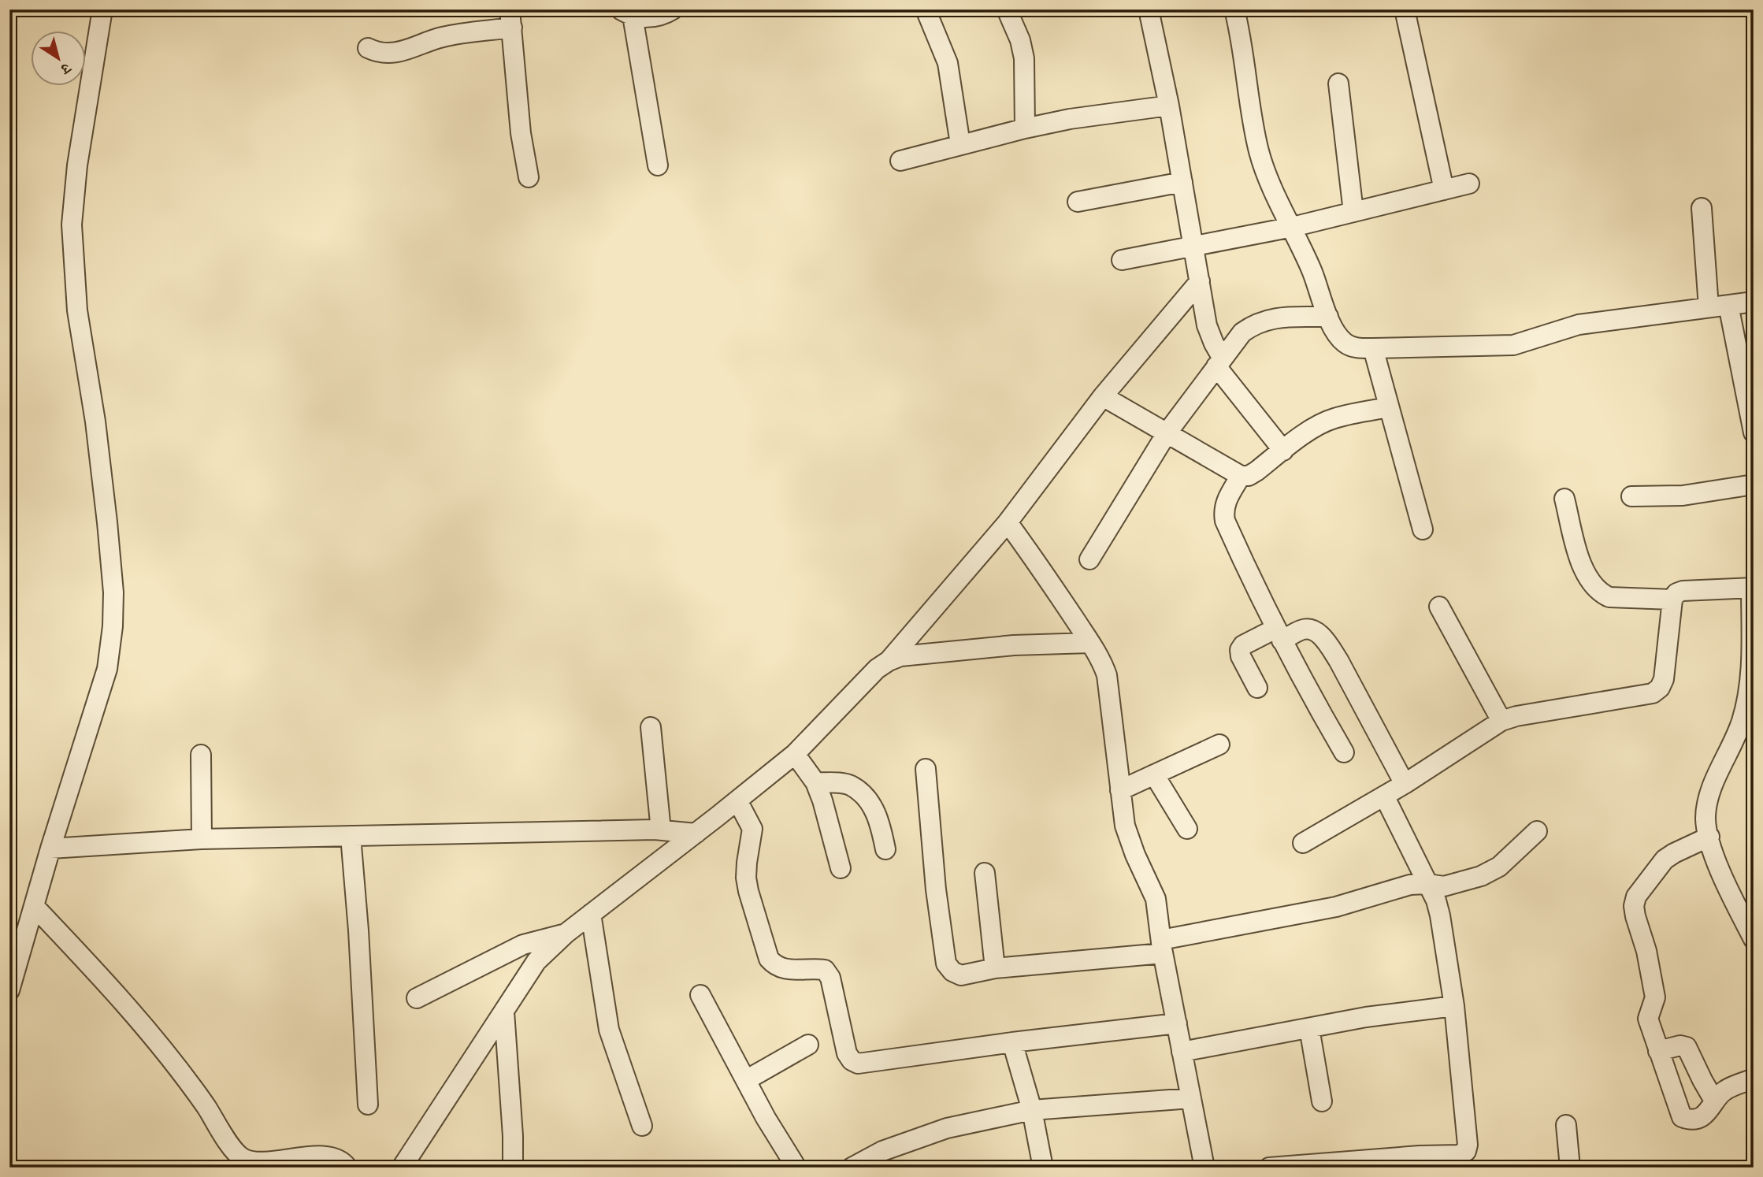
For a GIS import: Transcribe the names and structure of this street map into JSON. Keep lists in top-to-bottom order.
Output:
{
  "north": "bottom right"
}
